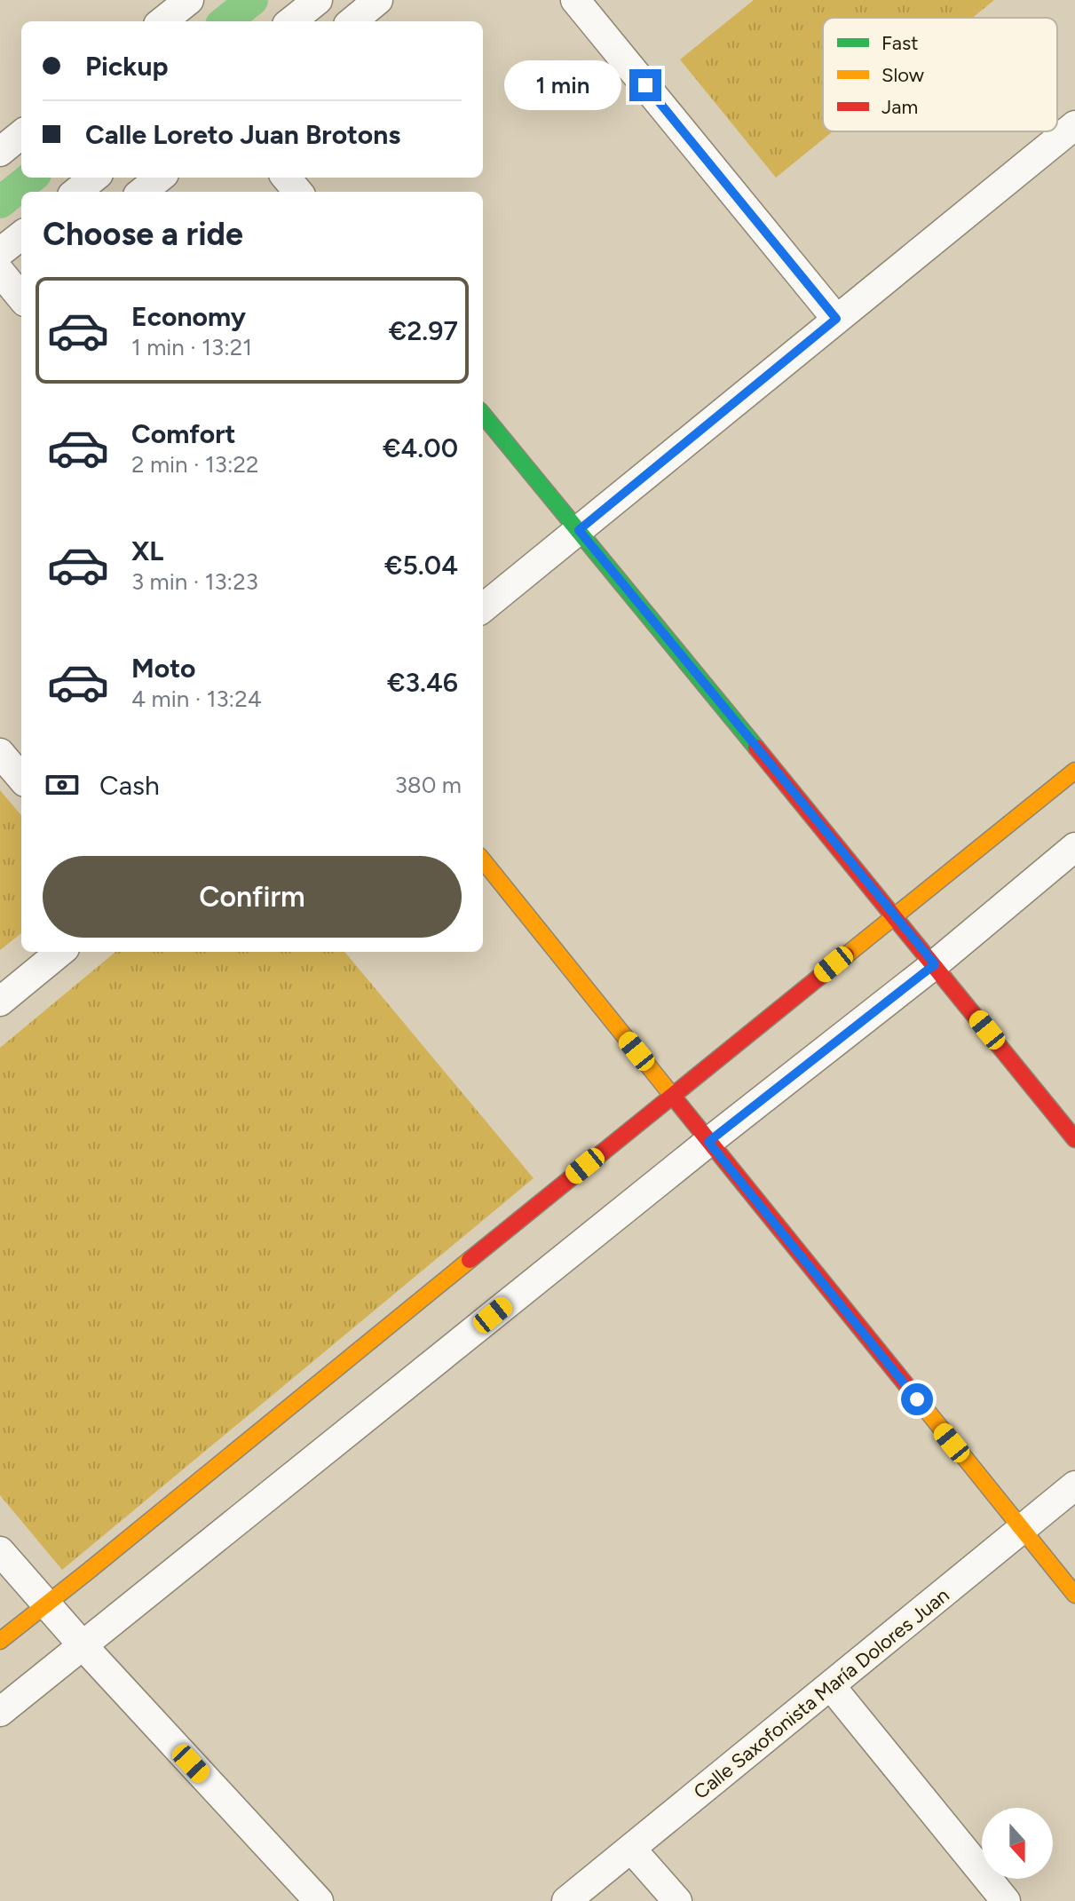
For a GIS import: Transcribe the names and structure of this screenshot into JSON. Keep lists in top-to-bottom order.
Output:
{
  "streets": {
    "street": ["Calle Saxofonista María Dolores Juan"]
  },
  "legend": ["Fast", "Slow", "Jam"],
  "north": "bottom",
  "page": {
    "banner": ["Pickup", "Calle Loreto Juan Brotons"],
    "bubble": "1 min",
    "heading": "Choose a ride",
    "list": [
      {
        "name": "Economy",
        "note": "1 min · 13:21",
        "value": "€2.97"
      },
      {
        "name": "Comfort",
        "note": "2 min · 13:22",
        "value": "€4.00"
      },
      {
        "name": "XL",
        "note": "3 min · 13:23",
        "value": "€5.04"
      },
      {
        "name": "Moto",
        "note": "4 min · 13:24",
        "value": "€3.46"
      }
    ],
    "pay": ["Cash", "380 m"],
    "buttons": "Confirm"
  }
}
